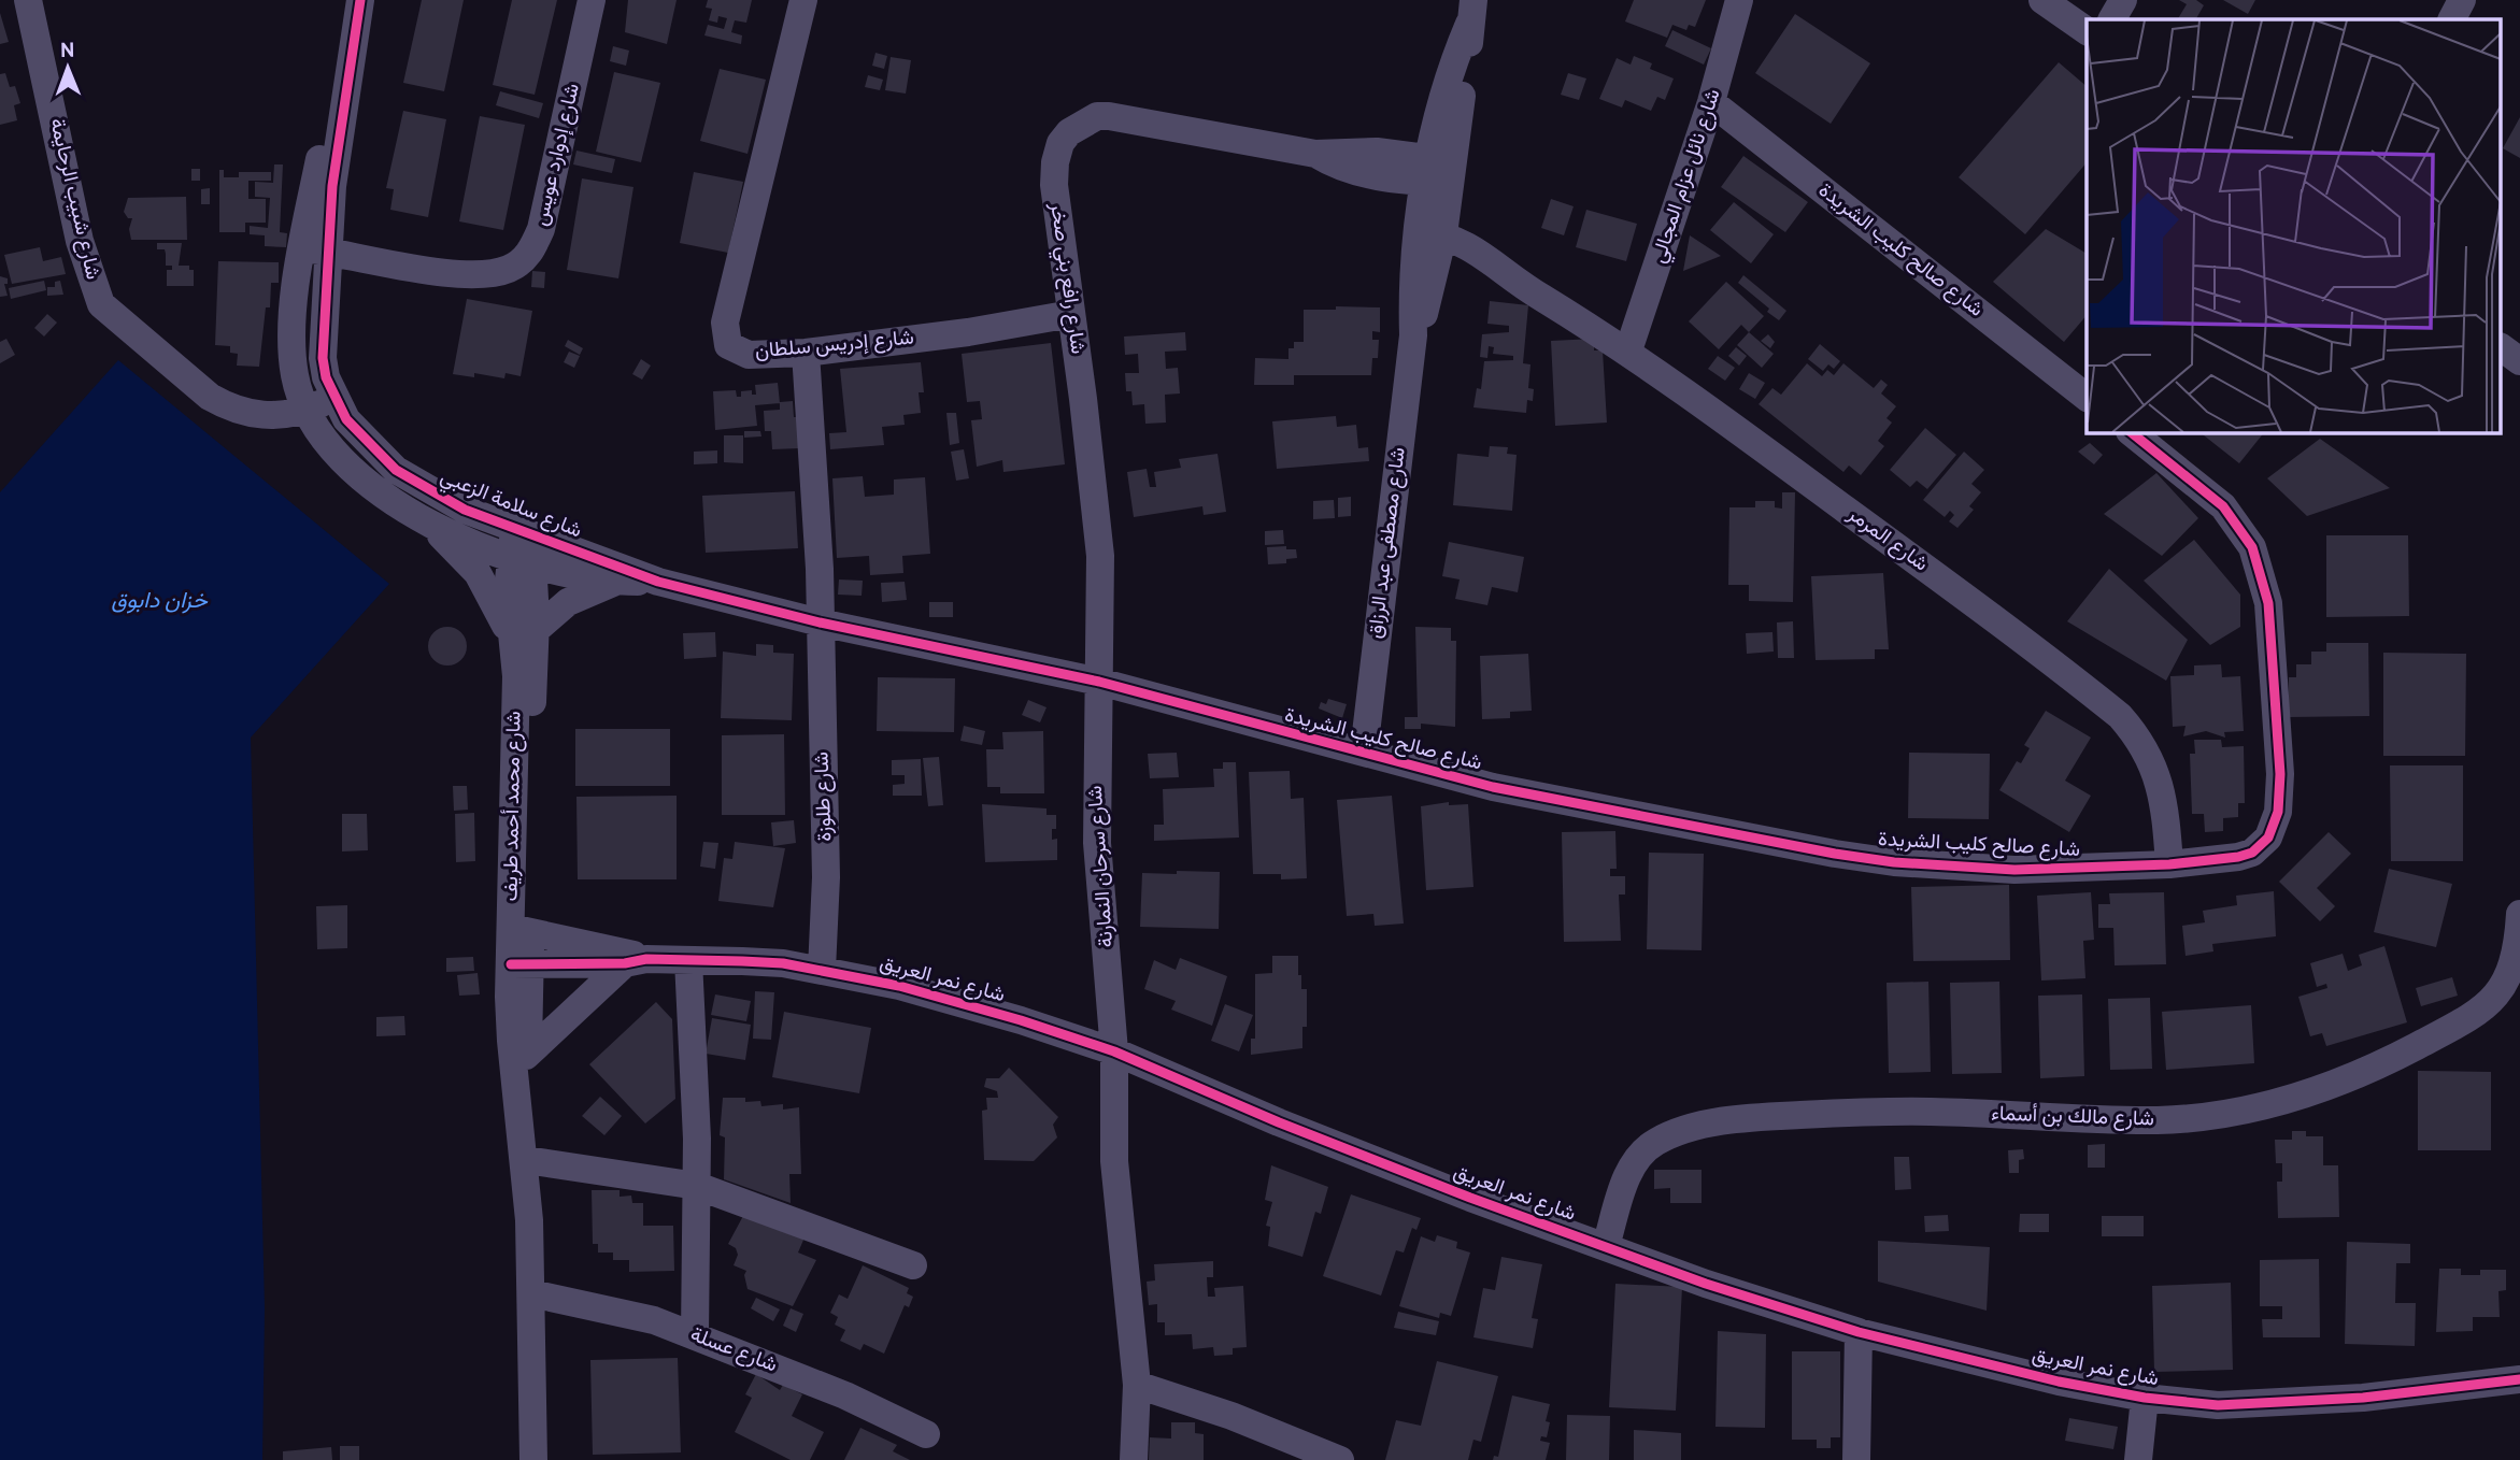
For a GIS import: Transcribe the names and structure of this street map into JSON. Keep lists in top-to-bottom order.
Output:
{
  "streets": {
    "street": [
      "شارع إدوارد عويس",
      "شارع نائل عزام المجالي",
      "شارع شبيب الرحايمة",
      "شارع صالح كليب الشريدة",
      "شارع رافع بني صخر",
      "شارع إدريس سلطان",
      "شارع سلامة الزعبي",
      "شارع المرمر",
      "شارع مصطفى عبد الرزاق",
      "شارع طلوزة",
      "شارع محمد أحمد طريف",
      "شارع سرحان النمارنة",
      "شارع نمر العريق",
      "شارع مالك بن أسماء",
      "شارع عسلة"
    ]
  },
  "crossings": [
    ["شارع إدوارد عويس", "شارع سلامة الزعبي"],
    ["شارع نائل عزام المجالي", "شارع صالح كليب الشريدة"],
    ["شارع نائل عزام المجالي", "شارع المرمر"],
    ["شارع شبيب الرحايمة", "شارع سلامة الزعبي"],
    ["شارع صالح كليب الشريدة", "شارع رافع بني صخر"],
    ["شارع صالح كليب الشريدة", "شارع سلامة الزعبي"],
    ["شارع صالح كليب الشريدة", "شارع المرمر"],
    ["شارع صالح كليب الشريدة", "شارع مصطفى عبد الرزاق"],
    ["شارع صالح كليب الشريدة", "شارع سرحان النمارنة"],
    ["شارع رافع بني صخر", "شارع إدريس سلطان"],
    ["شارع رافع بني صخر", "شارع سلامة الزعبي"],
    ["شارع رافع بني صخر", "شارع مصطفى عبد الرزاق"],
    ["شارع رافع بني صخر", "شارع سرحان النمارنة"],
    ["شارع إدريس سلطان", "شارع طلوزة"],
    ["شارع سلامة الزعبي", "شارع طلوزة"],
    ["شارع سلامة الزعبي", "شارع محمد أحمد طريف"],
    ["شارع سلامة الزعبي", "شارع سرحان النمارنة"],
    ["شارع المرمر", "شارع مصطفى عبد الرزاق"],
    ["شارع طلوزة", "شارع نمر العريق"],
    ["شارع محمد أحمد طريف", "شارع نمر العريق"],
    ["شارع محمد أحمد طريف", "شارع عسلة"],
    ["شارع سرحان النمارنة", "شارع نمر العريق"],
    ["شارع نمر العريق", "شارع مالك بن أسماء"]
  ],
  "water": ["خزان دابوق"],
  "north": "top"
}
